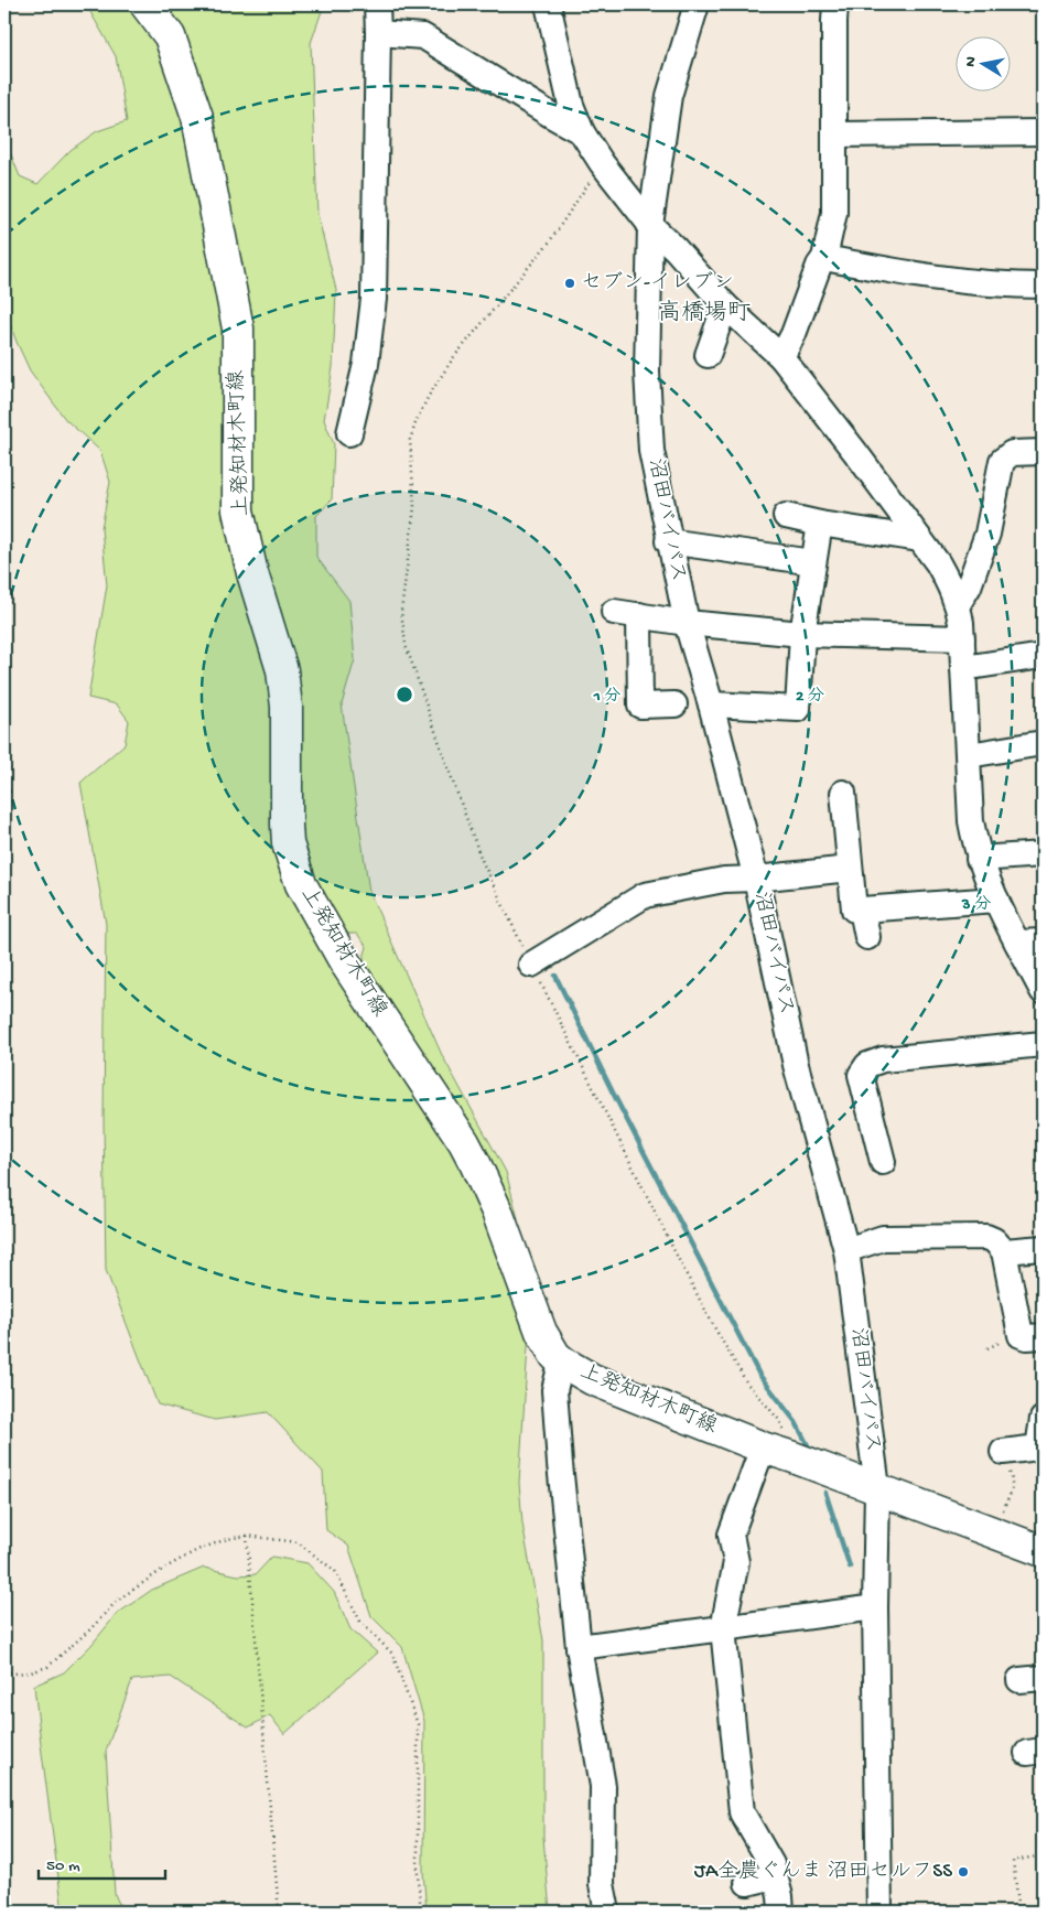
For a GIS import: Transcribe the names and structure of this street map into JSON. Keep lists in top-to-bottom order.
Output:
{
  "streets": {
    "main road": ["上発知材木町線"],
    "street": ["沼田バイパス"]
  },
  "crossings": [
    ["上発知材木町線", "沼田バイパス"]
  ],
  "districts": ["高橋場町"],
  "places": ["セブン-イレブン", "JA全農ぐんま 沼田セルフSS"],
  "scale_bar": "50 m",
  "north": "left",
  "rings": ["1 分", "2 分", "3 分"]
}
